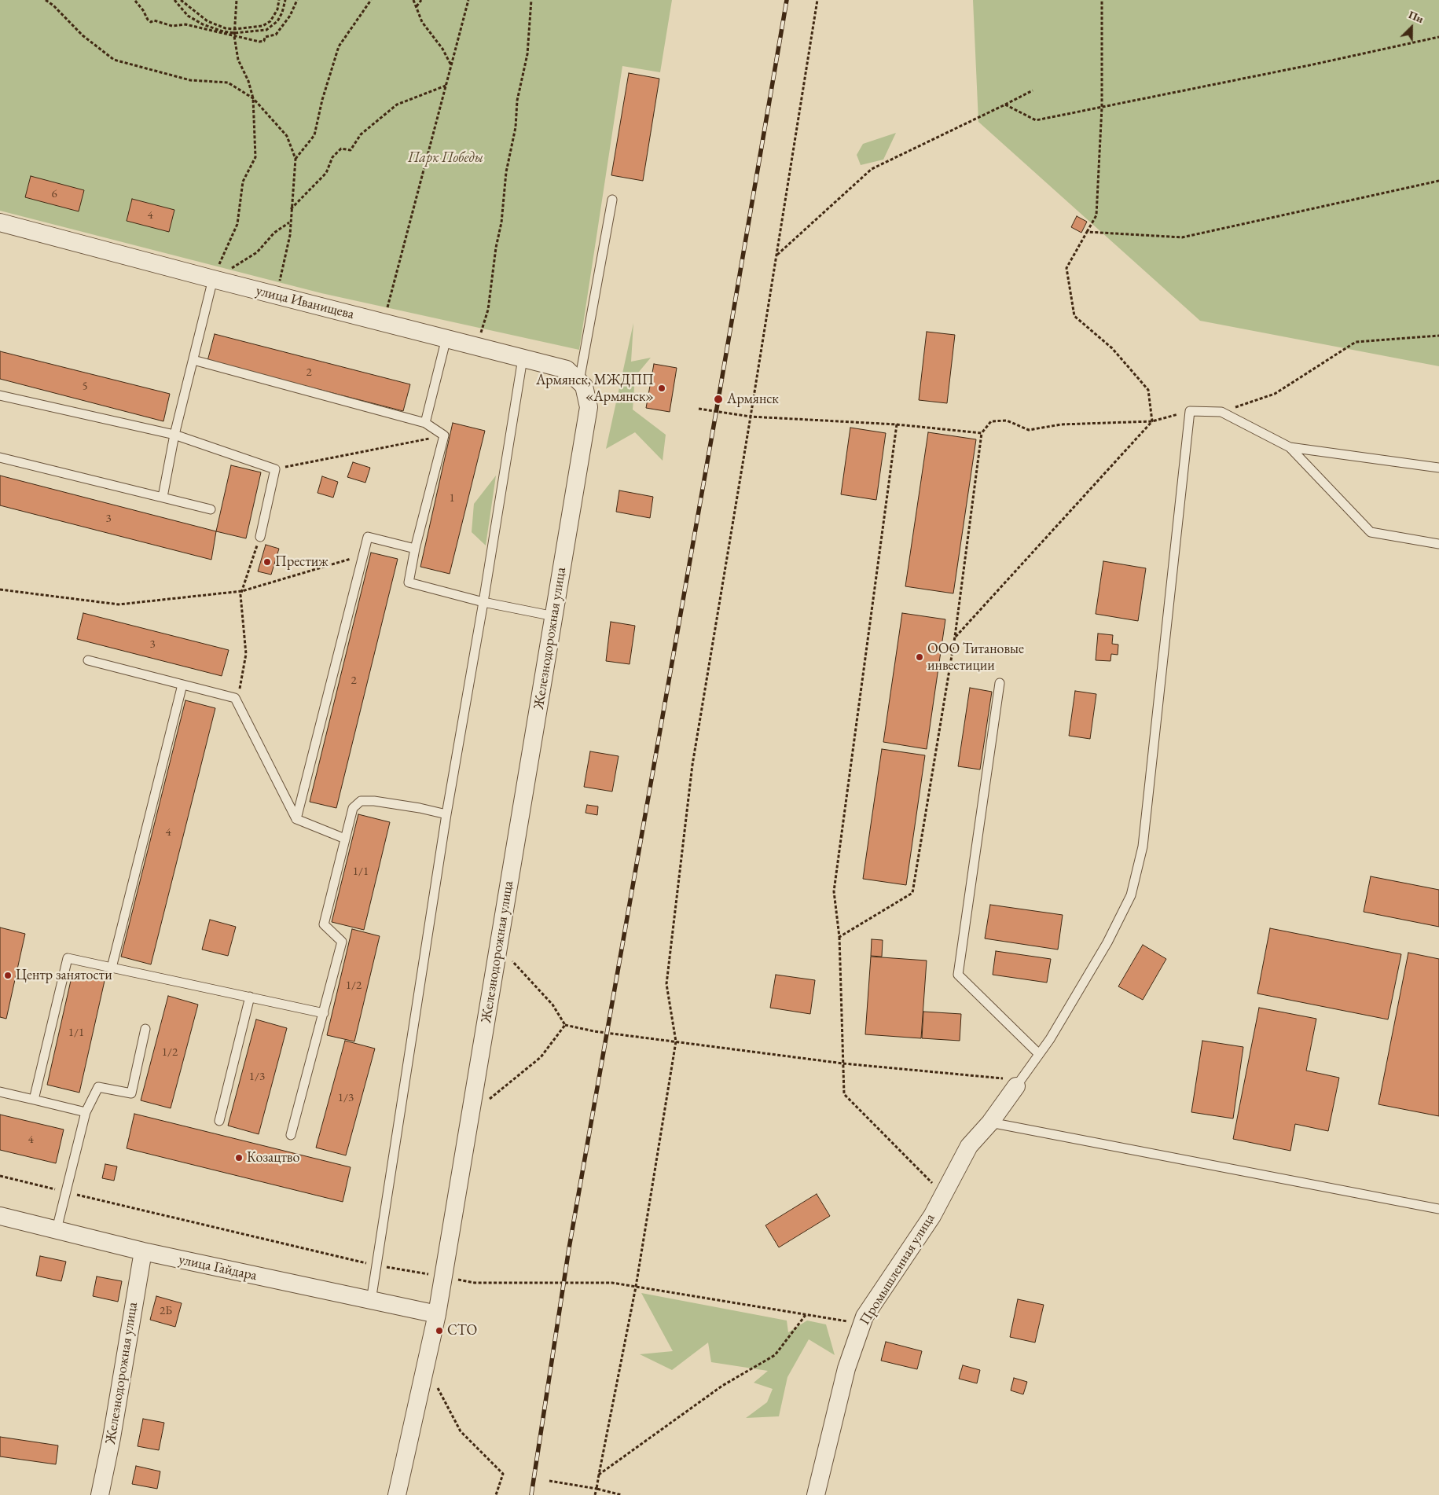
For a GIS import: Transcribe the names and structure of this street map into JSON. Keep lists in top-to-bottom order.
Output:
{
  "streets": {
    "street": [
      "улица Иванищева",
      "Железнодорожная улица",
      "улица Гайдара",
      "Промышленная улица"
    ]
  },
  "crossings": [
    ["улица Иванищева", "Железнодорожная улица"],
    ["Железнодорожная улица", "улица Гайдара"]
  ],
  "parks": ["Парк Победы"],
  "places": [
    "Армянск, МЖДПП «Армянск»",
    "Армянск",
    "Престиж",
    "ООО Титановые инвестиции",
    "Центр занятости",
    "Козацтво",
    "СТО"
  ],
  "house_numbers": [
    "6",
    "4",
    "2",
    "5",
    "1",
    "3",
    "3",
    "2",
    "4",
    "1/1",
    "1/2",
    "1/1",
    "1/2",
    "1/3",
    "1/3",
    "4",
    "2Б"
  ],
  "north": "top right"
}
